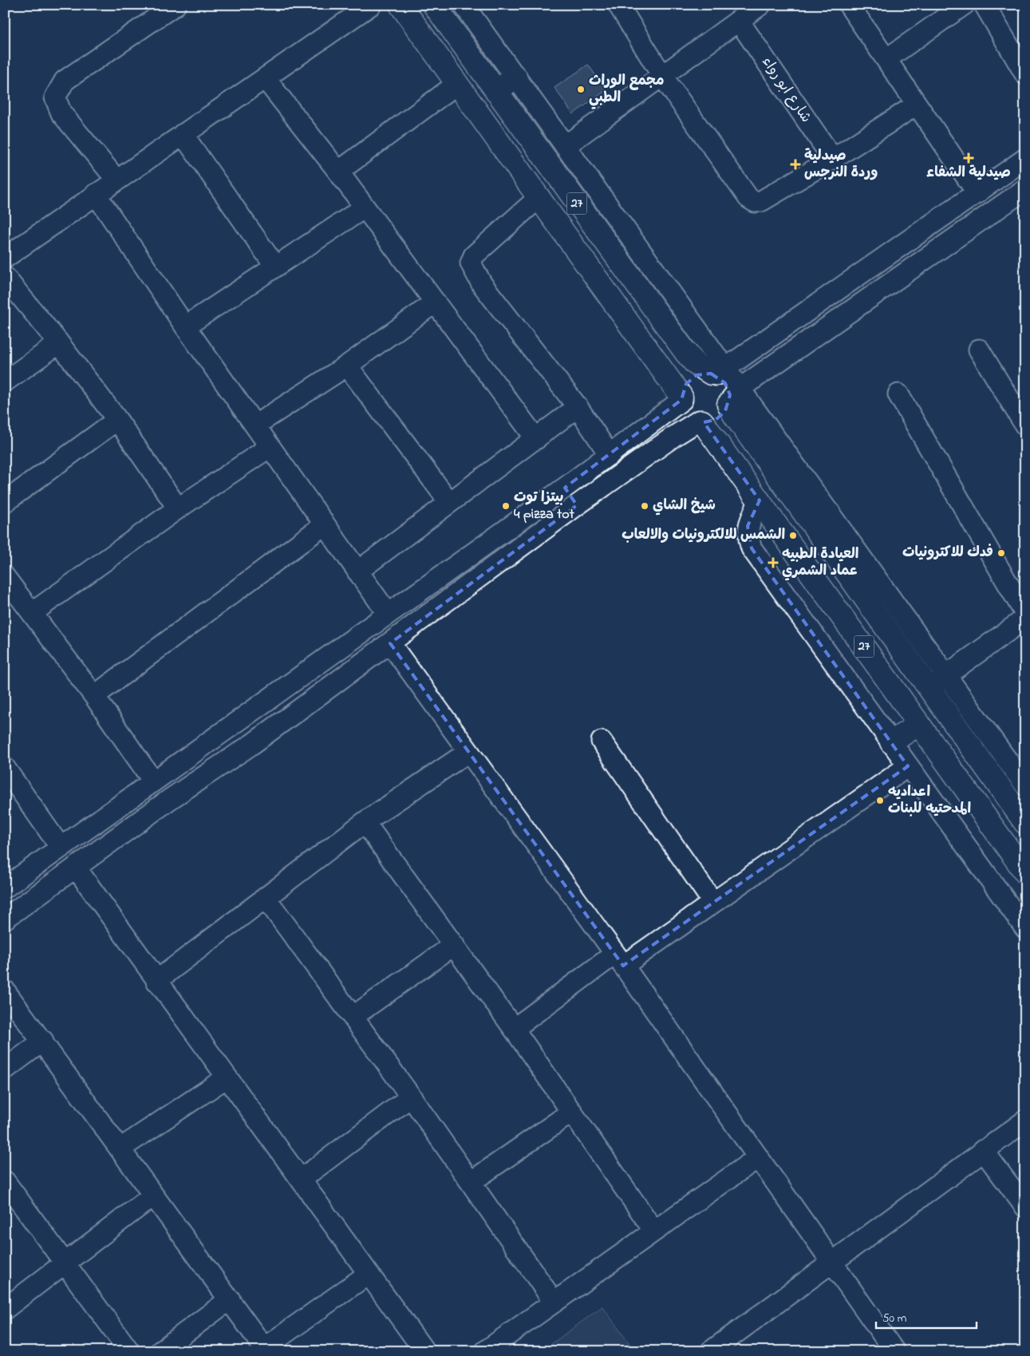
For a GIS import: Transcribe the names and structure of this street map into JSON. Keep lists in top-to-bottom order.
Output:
{
  "streets": {
    "main road": ["27"],
    "street": ["شارع ابو رواء"]
  },
  "places": {
    "other": [
      "مجمع الوراث الطبي",
      "بيتزا توت 4 pizza tot",
      "شيخ الشاي",
      "الشمس للالكترونيات والالعاب",
      "فدك للاكترونيات",
      "اعداديه المدحتيه للبنات"
    ],
    "health": ["صيدلية الشفاء", "صيدلية وردة النرجس", "العيادة الطبيه عماد الشمري"]
  },
  "scale_bar": "50 m"
}
